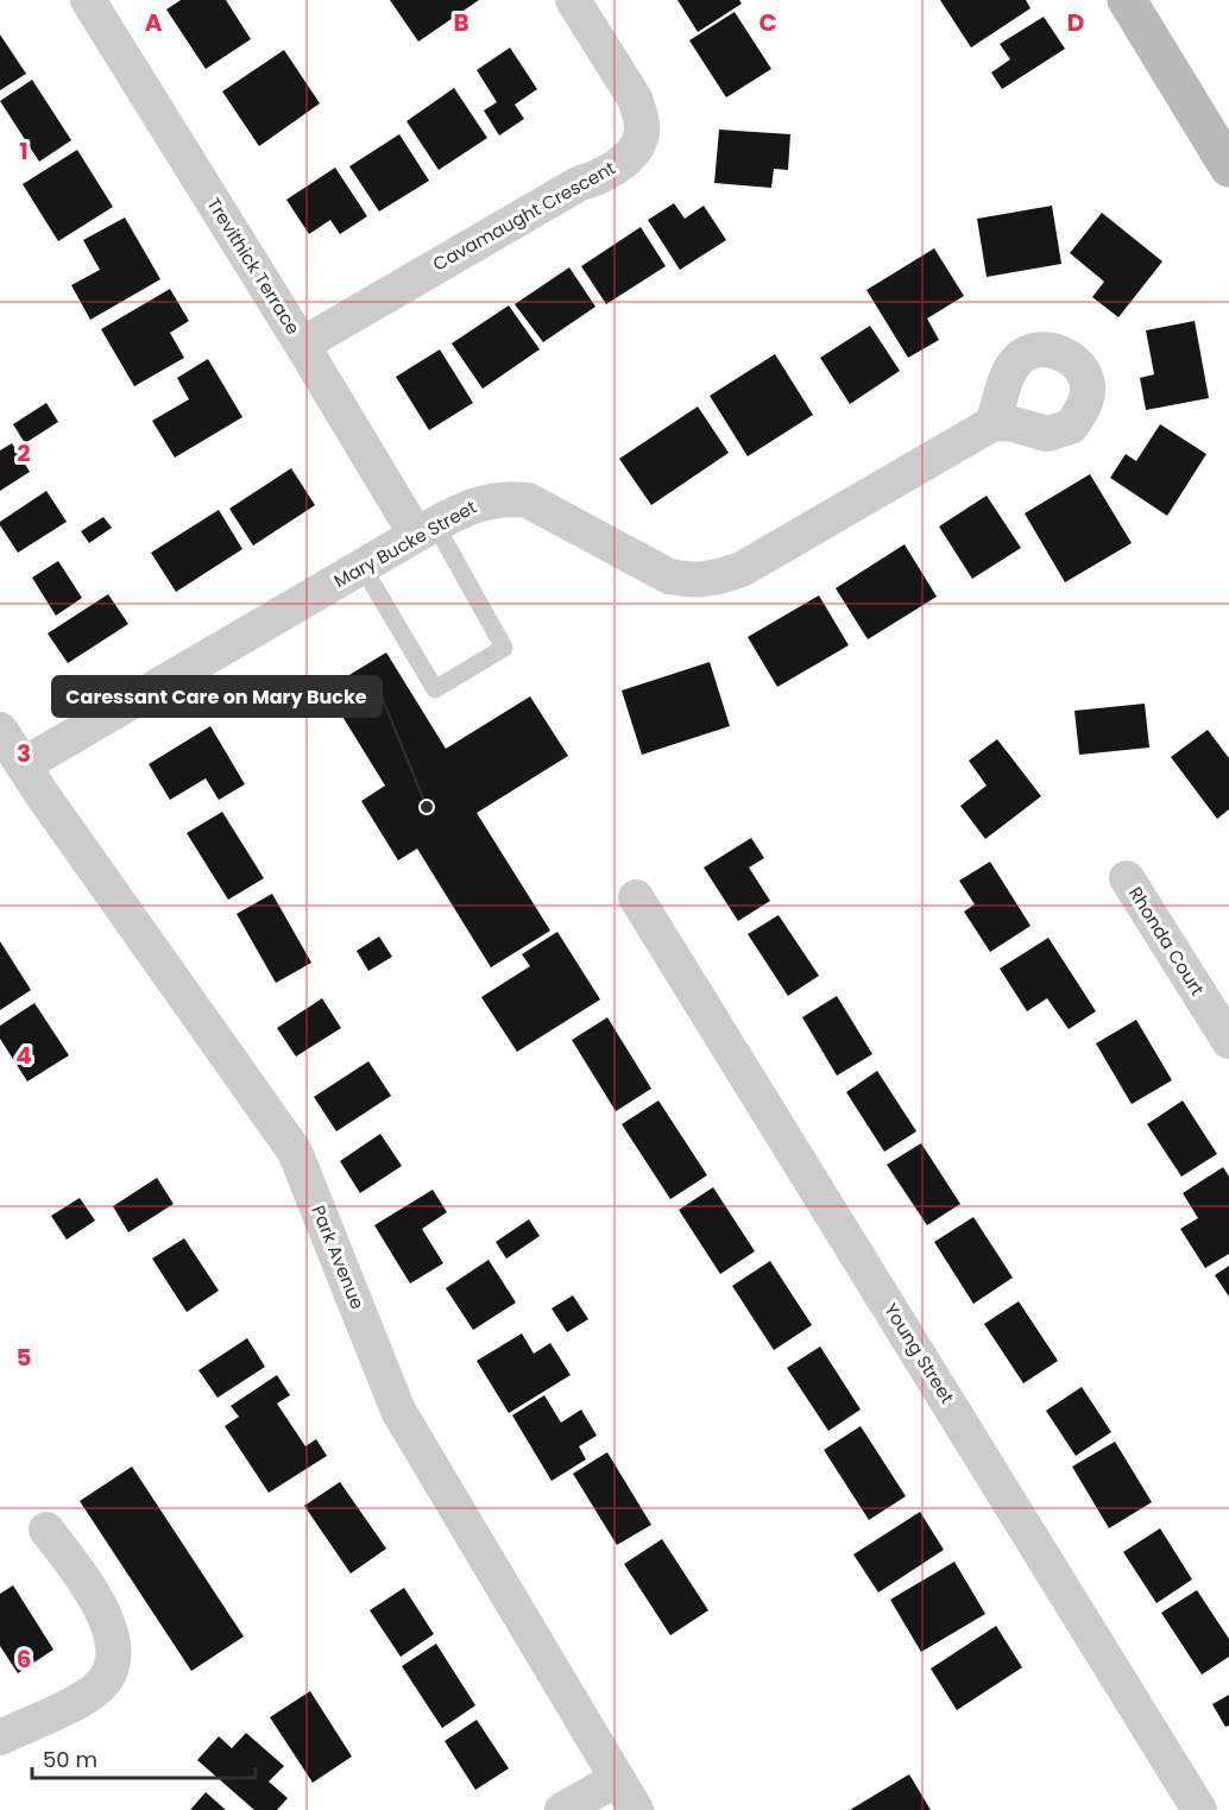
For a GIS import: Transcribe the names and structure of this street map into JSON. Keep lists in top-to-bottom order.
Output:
{
  "streets": {
    "street": [
      "Cavamaught Crescent",
      "Trevithick Terrace",
      "Mary Bucke Street",
      "Rhonda Court",
      "Park Avenue",
      "Young Street"
    ]
  },
  "crossings": [
    ["Cavamaught Crescent", "Trevithick Terrace"],
    ["Trevithick Terrace", "Mary Bucke Street"],
    ["Mary Bucke Street", "Park Avenue"]
  ],
  "places": ["Caressant Care on Mary Bucke"],
  "scale_bar": "50 m",
  "grid": {
    "columns": [
      "A",
      "B",
      "C",
      "D"
    ],
    "rows": [
      "1",
      "2",
      "3",
      "4",
      "5",
      "6"
    ]
  }
}
